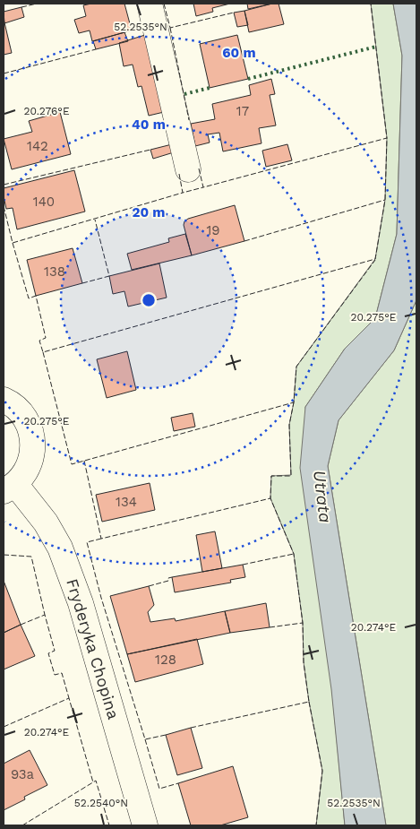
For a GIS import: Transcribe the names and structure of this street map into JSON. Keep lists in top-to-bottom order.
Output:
{
  "streets": {
    "main road": ["Fryderyka Chopina"]
  },
  "water": ["Utrata"],
  "house_numbers": [
    "17",
    "142",
    "140",
    "19",
    "138",
    "134",
    "128",
    "93a"
  ],
  "coordinates": [
    "52.2535°N",
    "20.276°E",
    "20.275°E",
    "20.274°E",
    "52.2540°N"
  ],
  "rings": ["60 m", "40 m", "20 m"]
}
